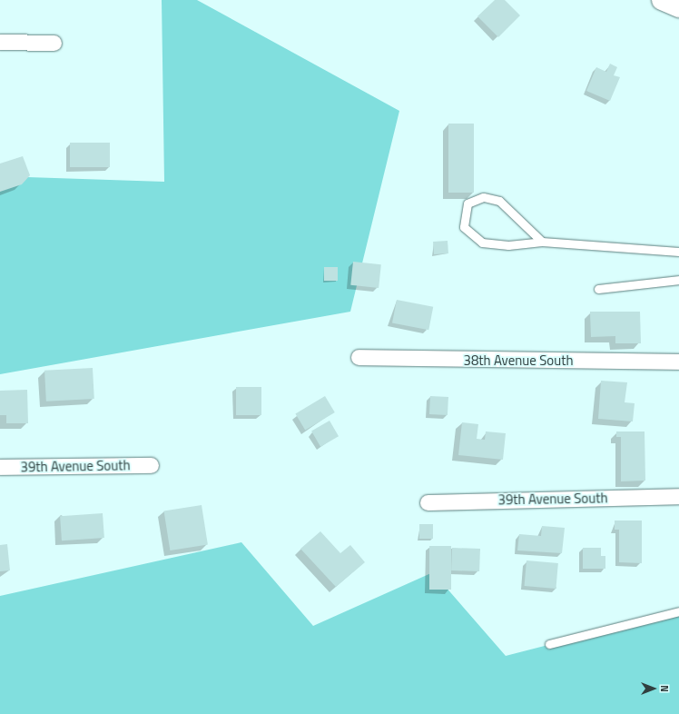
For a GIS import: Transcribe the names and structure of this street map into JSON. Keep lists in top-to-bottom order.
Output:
{
  "streets": {
    "street": ["38th Avenue South", "39th Avenue South"]
  },
  "north": "right"
}
